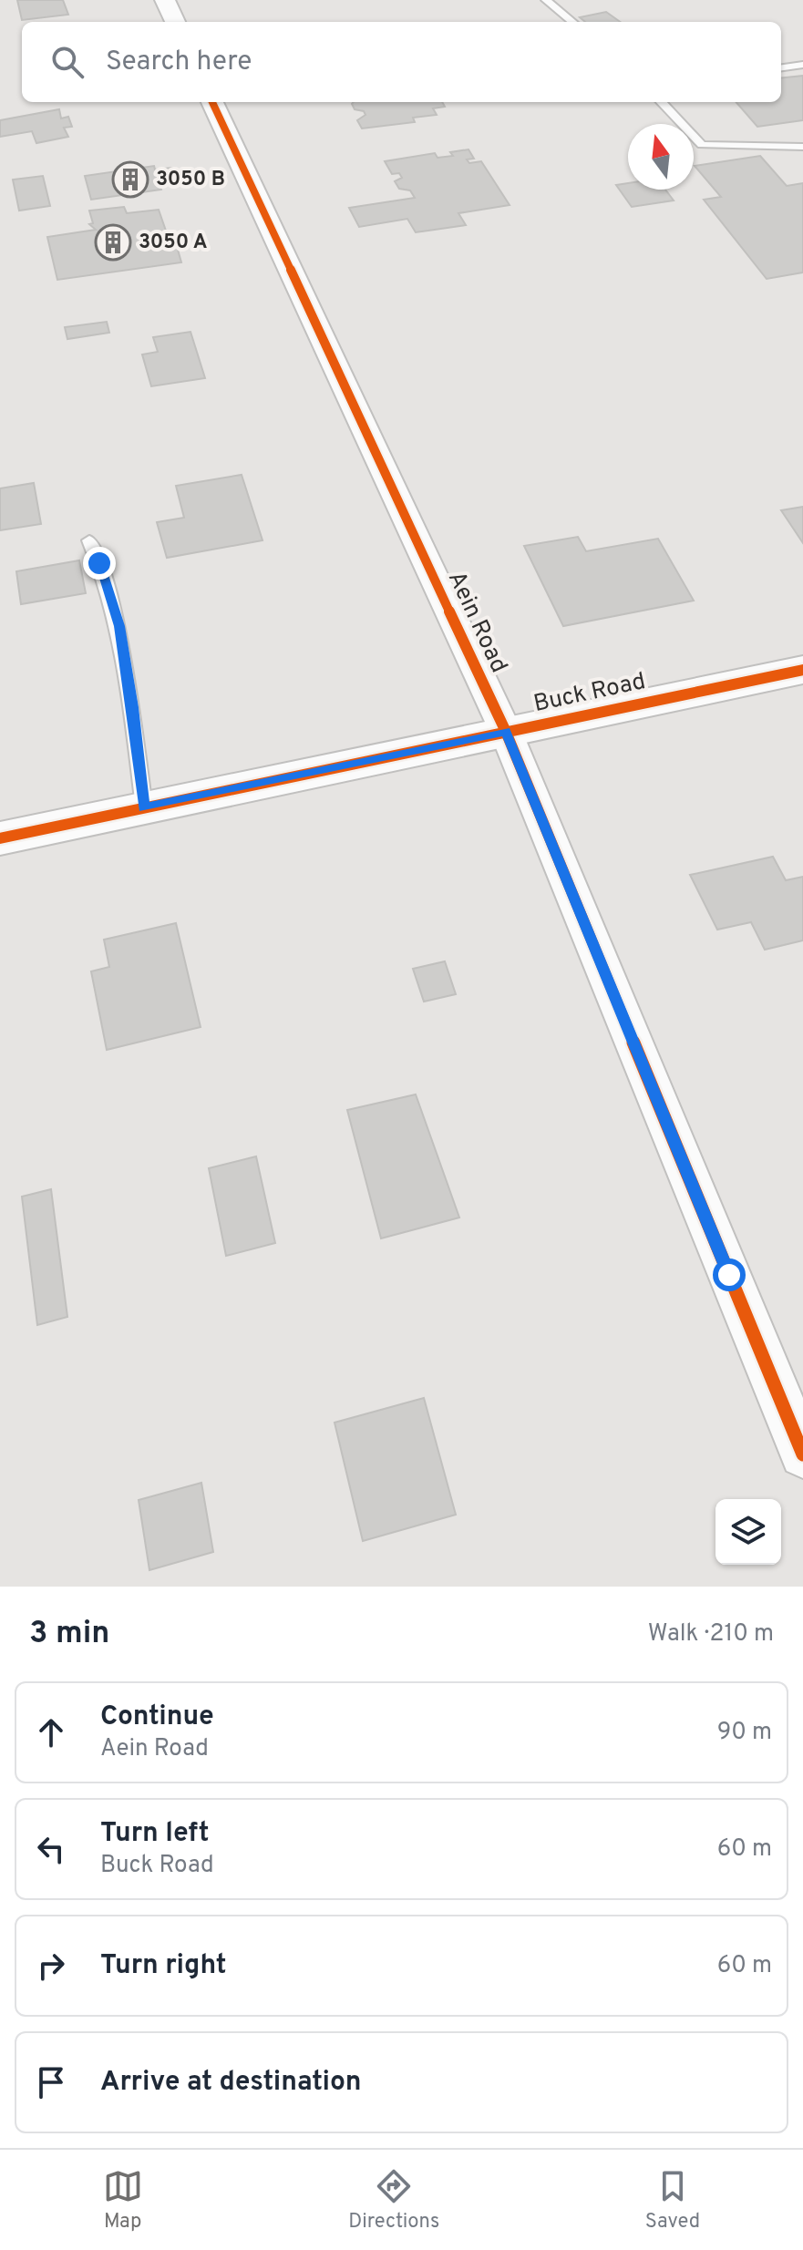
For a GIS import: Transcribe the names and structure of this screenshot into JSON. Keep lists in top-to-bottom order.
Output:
{
  "streets": {
    "street": ["Aein Road", "Buck Road"]
  },
  "crossings": [
    ["Aein Road", "Buck Road"]
  ],
  "places": {
    "building": ["3050 B", "3050 A"]
  },
  "north": "top",
  "page": {
    "search": "Search here",
    "heading": ["3 min", "Walk · 210 m"],
    "list": [
      ["Continue", "Aein Road", "90 m"],
      ["Turn left", "Buck Road", "60 m"],
      ["Turn right", "60 m"],
      "Arrive at destination"
    ],
    "nav": ["Map", "Directions", "Saved"]
  }
}
